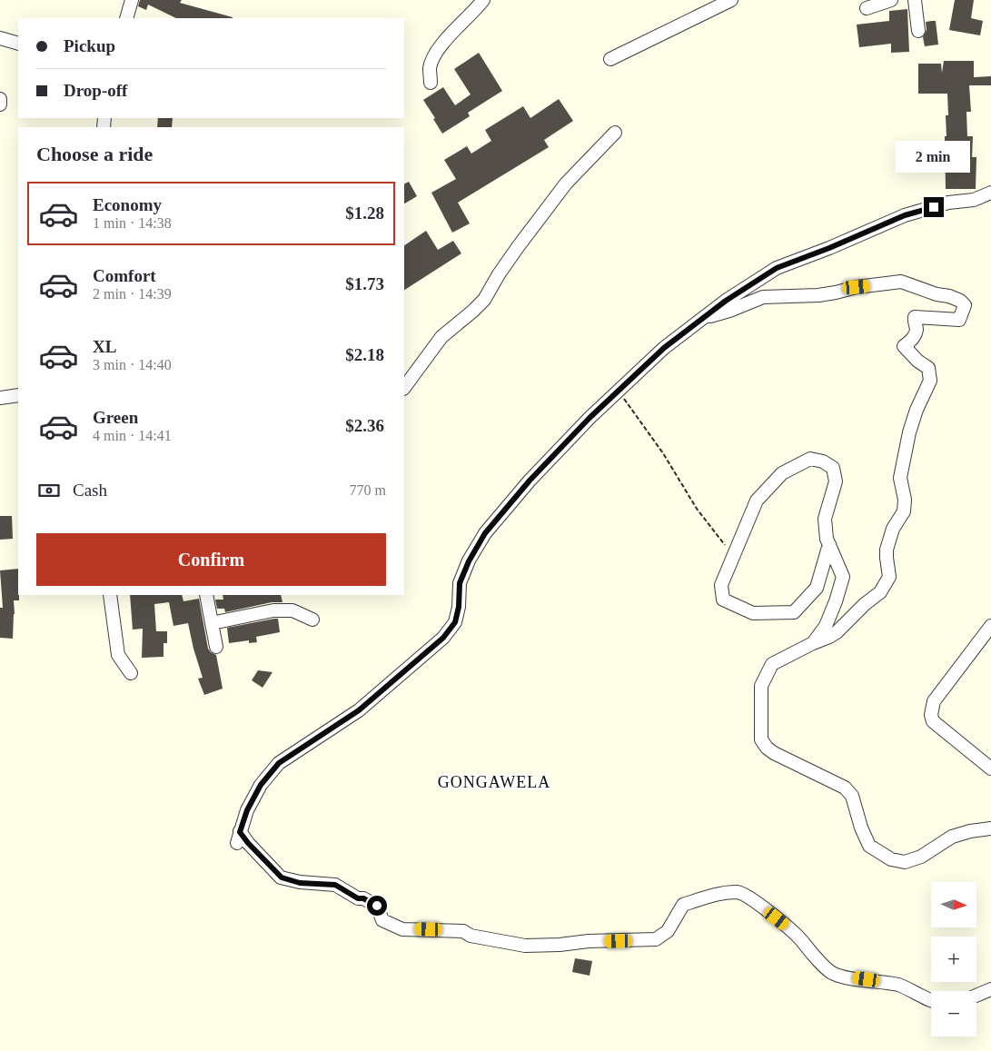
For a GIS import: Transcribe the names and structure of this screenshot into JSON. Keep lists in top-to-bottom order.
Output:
{
  "districts": ["GONGAWELA"],
  "north": "right",
  "page": {
    "banner": ["Pickup", "Drop-off"],
    "heading": "Choose a ride",
    "bubble": "2 min",
    "list": [
      {
        "name": "Economy",
        "note": "1 min · 14:38",
        "value": "$1.28"
      },
      {
        "name": "Comfort",
        "note": "2 min · 14:39",
        "value": "$1.73"
      },
      {
        "name": "XL",
        "note": "3 min · 14:40",
        "value": "$2.18"
      },
      {
        "name": "Green",
        "note": "4 min · 14:41",
        "value": "$2.36"
      }
    ],
    "pay": ["Cash", "770 m"],
    "buttons": "Confirm",
    "map_buttons": ["+", "−"]
  }
}
